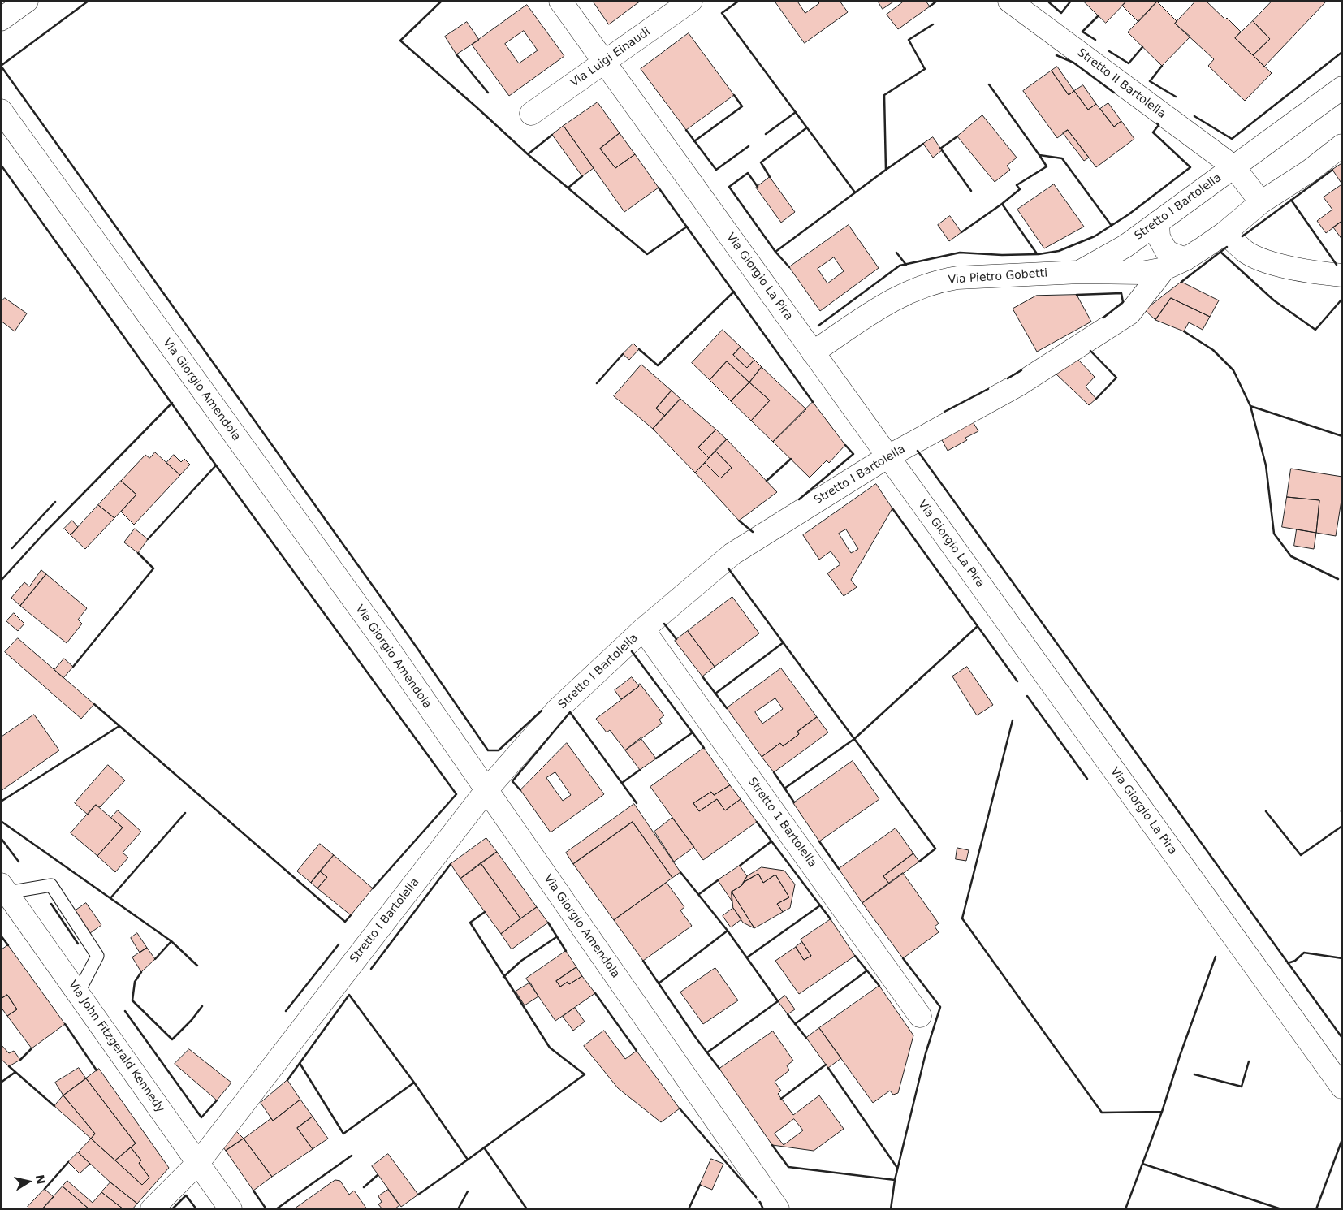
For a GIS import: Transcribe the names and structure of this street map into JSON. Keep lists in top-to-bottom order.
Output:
{
  "streets": {
    "street": [
      "Via Luigi Einaudi",
      "Stretto II Bartolella",
      "Stretto I Bartolella",
      "Via Giorgio La Pira",
      "Via Pietro Gobetti",
      "Via Giorgio Amendola",
      "Stretto 1 Bartolella",
      "Via John Fitzgerald Kennedy"
    ]
  },
  "crossings": [
    ["Via Luigi Einaudi", "Via Giorgio La Pira"],
    ["Stretto II Bartolella", "Stretto I Bartolella"],
    ["Stretto I Bartolella", "Via Giorgio La Pira"],
    ["Stretto I Bartolella", "Via Pietro Gobetti"],
    ["Stretto I Bartolella", "Via Giorgio Amendola"],
    ["Stretto I Bartolella", "Stretto 1 Bartolella"],
    ["Stretto I Bartolella", "Via John Fitzgerald Kennedy"],
    ["Via Giorgio La Pira", "Via Pietro Gobetti"]
  ],
  "north": "right"
}
